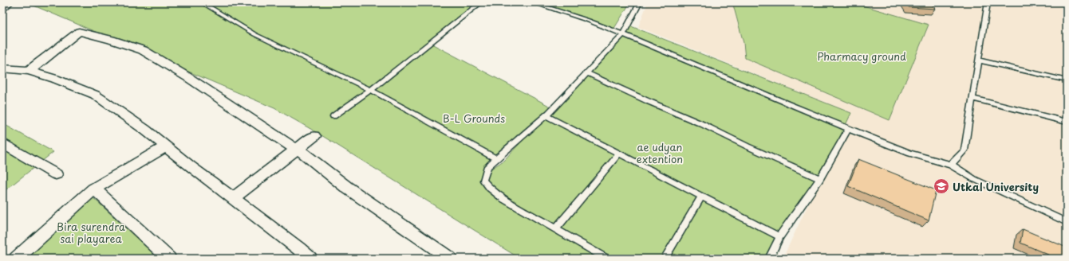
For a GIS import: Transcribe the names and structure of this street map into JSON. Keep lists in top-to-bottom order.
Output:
{
  "parks": [
    "Pharmacy ground",
    "B-L Grounds",
    "ae udyan extention",
    "Bira surendra sai playarea"
  ],
  "places": {
    "school or university": ["Utkal University"]
  }
}
